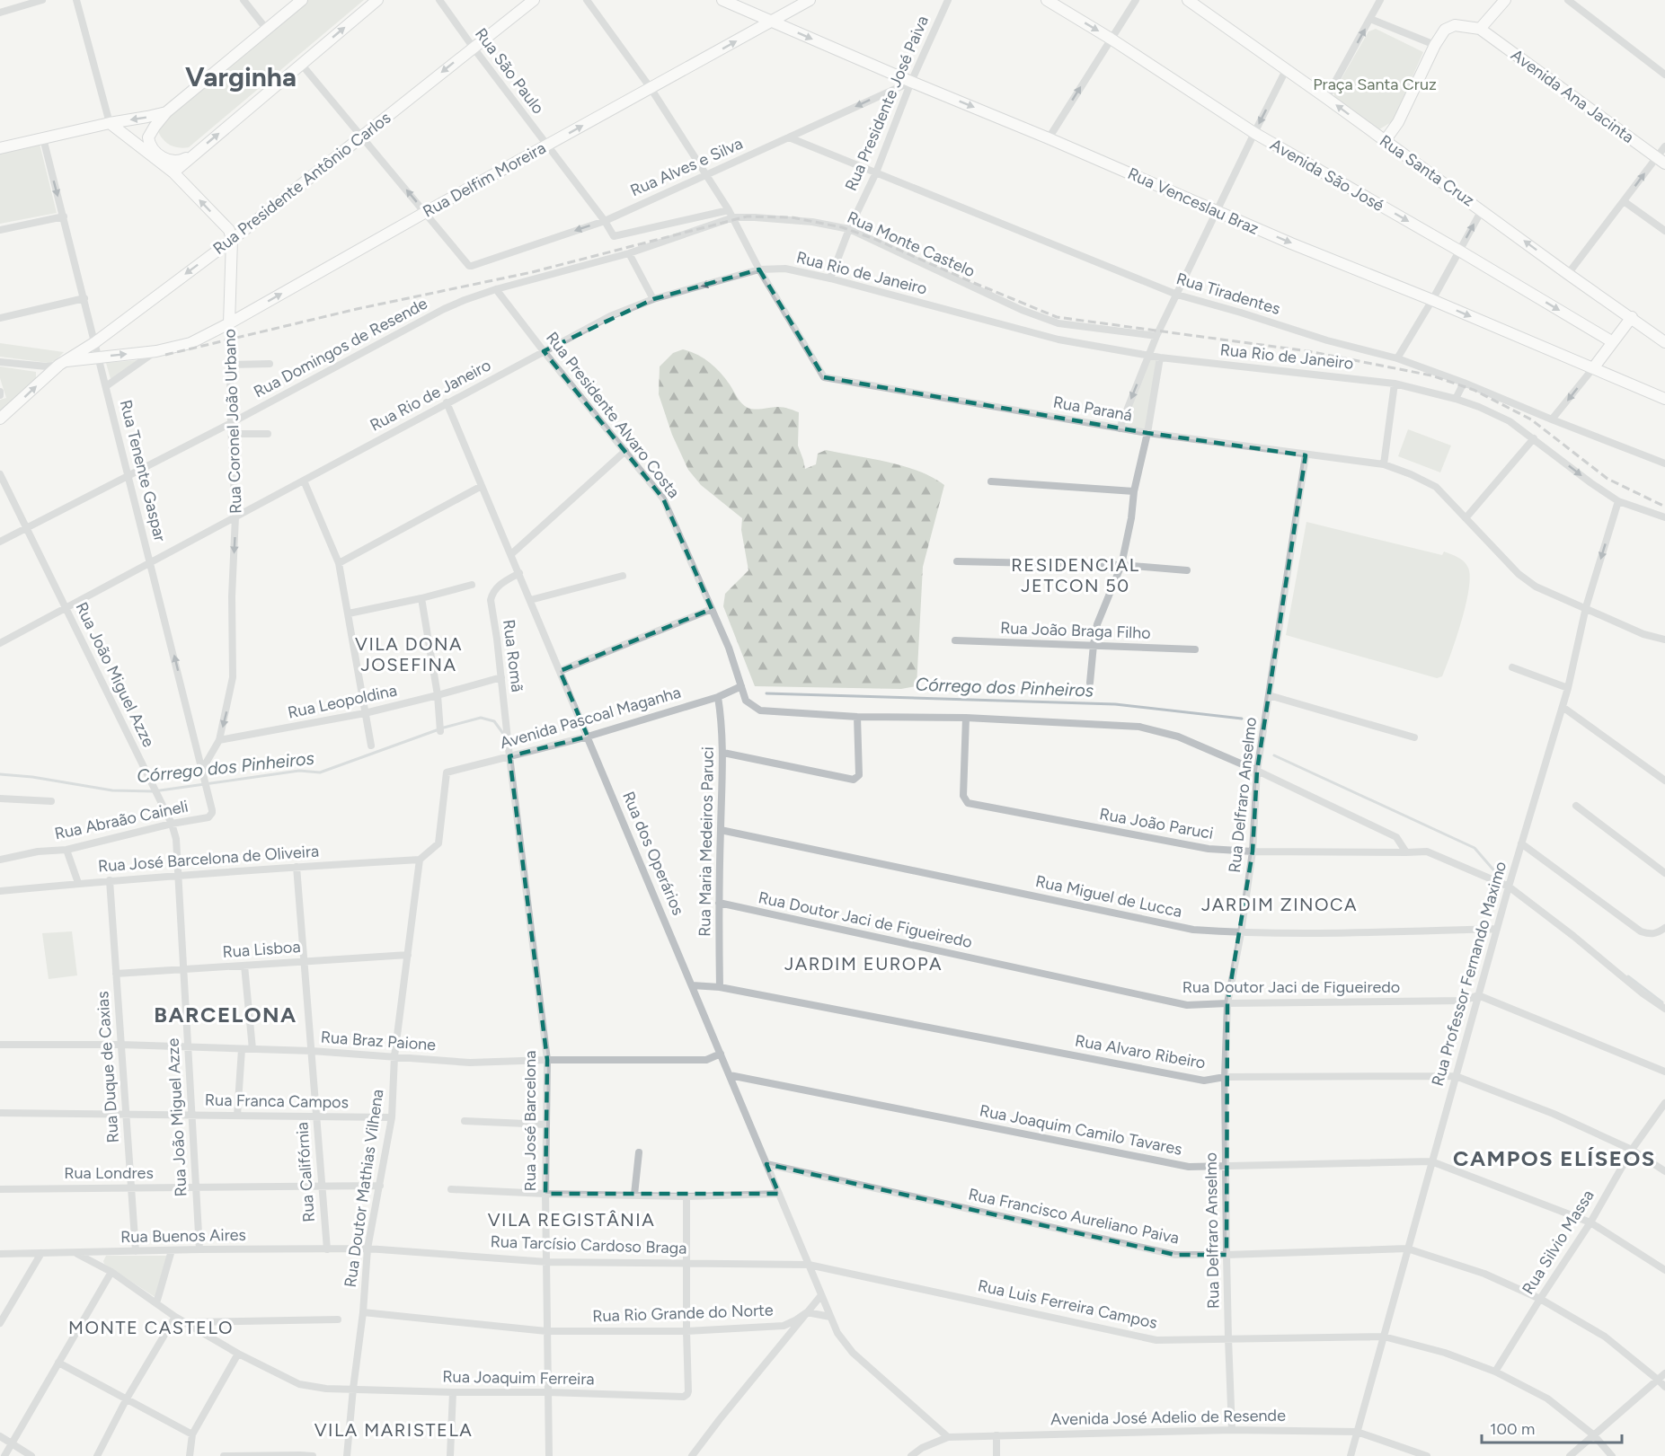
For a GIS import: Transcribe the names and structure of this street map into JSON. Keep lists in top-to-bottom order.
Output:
{
  "streets": {
    "main road": [
      "Avenida Ana Jacinta",
      "Rua Santa Cruz",
      "Avenida São José",
      "Rua Delfim Moreira",
      "Rua Presidente Antônio Carlos",
      "Rua Venceslau Braz",
      "Rua Coronel João Urbano"
    ],
    "street": [
      "Rua São Paulo",
      "Rua Presidente José Paiva",
      "Rua Alves e Silva",
      "Rua Monte Castelo",
      "Rua Rio de Janeiro",
      "Rua Tiradentes",
      "Rua Domingos de Resende",
      "Rua Paraná",
      "Rua Presidente Alvaro Costa",
      "Rua Tenente Gaspar",
      "Rua João Braga Filho",
      "Rua Romã",
      "Rua João Miguel Azze",
      "Rua Leopoldina",
      "Avenida Pascoal Maganha",
      "Rua Delfraro Anselmo",
      "Rua Abraão Caineli",
      "Rua João Paruci",
      "Rua Maria Medeiros Paruci",
      "Rua dos Operários",
      "Rua José Barcelona de Oliveira",
      "Rua Miguel de Lucca",
      "Rua Doutor Jaci de Figueiredo",
      "Rua Lisboa",
      "Rua Professor Fernando Maximo",
      "Rua Braz Paione",
      "Rua Alvaro Ribeiro",
      "Rua Duque de Caxias",
      "Rua Franca Campos",
      "Rua José Barcelona",
      "Rua Joaquim Camilo Tavares",
      "Rua Califórnia",
      "Rua Londres",
      "Rua Doutor Mathias Vilhena",
      "Rua Francisco Aureliano Paiva",
      "Rua Buenos Aires",
      "Rua Silvio Massa",
      "Rua Tarcísio Cardoso Braga",
      "Rua Luis Ferreira Campos",
      "Rua Rio Grande do Norte",
      "Rua Joaquim Ferreira",
      "Avenida José Adelio de Resende"
    ]
  },
  "crossings": [
    ["Rua São Paulo", "Rua Alves e Silva"],
    ["Rua São Paulo", "Rua Delfim Moreira"],
    ["Rua São Paulo", "Rua Presidente Antônio Carlos"],
    ["Rua São Paulo", "Rua Paraná"],
    ["Rua Presidente José Paiva", "Rua Alves e Silva"],
    ["Rua Presidente José Paiva", "Rua Venceslau Braz"],
    ["Rua Presidente José Paiva", "Rua Monte Castelo"],
    ["Rua Presidente José Paiva", "Rua Rio de Janeiro"],
    ["Rua Presidente José Paiva", "Rua Tiradentes"],
    ["Rua Alves e Silva", "Rua Delfim Moreira"],
    ["Rua Alves e Silva", "Rua Venceslau Braz"],
    ["Rua Alves e Silva", "Rua Tiradentes"],
    ["Rua Alves e Silva", "Rua Paraná"],
    ["Rua Delfim Moreira", "Rua Presidente Antônio Carlos"],
    ["Rua Delfim Moreira", "Rua Venceslau Braz"],
    ["Rua Delfim Moreira", "Rua Paraná"],
    ["Rua Delfim Moreira", "Rua Coronel João Urbano"],
    ["Rua Delfim Moreira", "Rua Tenente Gaspar"],
    ["Rua Presidente Antônio Carlos", "Rua Coronel João Urbano"],
    ["Rua Presidente Antônio Carlos", "Rua Tenente Gaspar"],
    ["Rua Monte Castelo", "Rua Domingos de Resende"],
    ["Rua Monte Castelo", "Rua Paraná"],
    ["Rua Monte Castelo", "Rua Presidente Alvaro Costa"],
    ["Rua Rio de Janeiro", "Rua Paraná"],
    ["Rua Rio de Janeiro", "Rua Presidente Alvaro Costa"],
    ["Rua Rio de Janeiro", "Rua Coronel João Urbano"],
    ["Rua Rio de Janeiro", "Rua Tenente Gaspar"],
    ["Rua Rio de Janeiro", "Rua João Miguel Azze"],
    ["Rua Rio de Janeiro", "Rua dos Operários"],
    ["Rua Rio de Janeiro", "Rua Professor Fernando Maximo"],
    ["Rua Domingos de Resende", "Rua Presidente Alvaro Costa"],
    ["Rua Domingos de Resende", "Rua Coronel João Urbano"],
    ["Rua Domingos de Resende", "Rua Tenente Gaspar"],
    ["Rua Domingos de Resende", "Rua João Miguel Azze"],
    ["Rua Paraná", "Rua Delfraro Anselmo"],
    ["Rua Paraná", "Rua Professor Fernando Maximo"],
    ["Rua Presidente Alvaro Costa", "Avenida Pascoal Maganha"],
    ["Rua Presidente Alvaro Costa", "Rua Delfraro Anselmo"],
    ["Rua Presidente Alvaro Costa", "Rua João Paruci"],
    ["Rua Coronel João Urbano", "Rua Tenente Gaspar"],
    ["Rua Coronel João Urbano", "Rua Leopoldina"],
    ["Rua Tenente Gaspar", "Rua Abraão Caineli"],
    ["Rua Romã", "Rua Leopoldina"],
    ["Rua Romã", "Avenida Pascoal Maganha"],
    ["Rua Romã", "Rua dos Operários"],
    ["Rua Romã", "Rua José Barcelona"],
    ["Rua João Miguel Azze", "Rua Abraão Caineli"],
    ["Rua João Miguel Azze", "Rua José Barcelona de Oliveira"],
    ["Rua João Miguel Azze", "Rua Lisboa"],
    ["Rua João Miguel Azze", "Rua Braz Paione"],
    ["Rua João Miguel Azze", "Rua Franca Campos"],
    ["Rua João Miguel Azze", "Rua Londres"],
    ["Rua João Miguel Azze", "Rua Buenos Aires"],
    ["Avenida Pascoal Maganha", "Rua Maria Medeiros Paruci"],
    ["Avenida Pascoal Maganha", "Rua dos Operários"],
    ["Avenida Pascoal Maganha", "Rua José Barcelona de Oliveira"],
    ["Avenida Pascoal Maganha", "Rua José Barcelona"],
    ["Avenida Pascoal Maganha", "Rua Doutor Mathias Vilhena"],
    ["Rua Delfraro Anselmo", "Rua João Paruci"],
    ["Rua Delfraro Anselmo", "Rua Miguel de Lucca"],
    ["Rua Delfraro Anselmo", "Rua Doutor Jaci de Figueiredo"],
    ["Rua Delfraro Anselmo", "Rua Alvaro Ribeiro"],
    ["Rua Delfraro Anselmo", "Rua Joaquim Camilo Tavares"],
    ["Rua Delfraro Anselmo", "Rua Francisco Aureliano Paiva"],
    ["Rua Delfraro Anselmo", "Rua Luis Ferreira Campos"],
    ["Rua Delfraro Anselmo", "Avenida José Adelio de Resende"],
    ["Rua João Paruci", "Rua Professor Fernando Maximo"],
    ["Rua Maria Medeiros Paruci", "Rua Miguel de Lucca"],
    ["Rua Maria Medeiros Paruci", "Rua Doutor Jaci de Figueiredo"],
    ["Rua Maria Medeiros Paruci", "Rua Alvaro Ribeiro"],
    ["Rua dos Operários", "Rua Braz Paione"],
    ["Rua dos Operários", "Rua Alvaro Ribeiro"],
    ["Rua dos Operários", "Rua Joaquim Camilo Tavares"],
    ["Rua dos Operários", "Rua Francisco Aureliano Paiva"],
    ["Rua dos Operários", "Rua Tarcísio Cardoso Braga"],
    ["Rua dos Operários", "Rua Luis Ferreira Campos"],
    ["Rua José Barcelona de Oliveira", "Rua Duque de Caxias"],
    ["Rua José Barcelona de Oliveira", "Rua Califórnia"],
    ["Rua José Barcelona de Oliveira", "Rua Doutor Mathias Vilhena"],
    ["Rua Miguel de Lucca", "Rua Professor Fernando Maximo"],
    ["Rua Doutor Jaci de Figueiredo", "Rua Professor Fernando Maximo"],
    ["Rua Lisboa", "Rua Duque de Caxias"],
    ["Rua Lisboa", "Rua Califórnia"],
    ["Rua Lisboa", "Rua Doutor Mathias Vilhena"],
    ["Rua Professor Fernando Maximo", "Rua Alvaro Ribeiro"],
    ["Rua Professor Fernando Maximo", "Rua Joaquim Camilo Tavares"],
    ["Rua Professor Fernando Maximo", "Rua Francisco Aureliano Paiva"],
    ["Rua Professor Fernando Maximo", "Rua Luis Ferreira Campos"],
    ["Rua Professor Fernando Maximo", "Avenida José Adelio de Resende"],
    ["Rua Braz Paione", "Rua Duque de Caxias"],
    ["Rua Braz Paione", "Rua José Barcelona"],
    ["Rua Braz Paione", "Rua Califórnia"],
    ["Rua Braz Paione", "Rua Doutor Mathias Vilhena"],
    ["Rua Alvaro Ribeiro", "Rua Silvio Massa"],
    ["Rua Duque de Caxias", "Rua Franca Campos"],
    ["Rua Duque de Caxias", "Rua Londres"],
    ["Rua Duque de Caxias", "Rua Buenos Aires"],
    ["Rua Franca Campos", "Rua Califórnia"],
    ["Rua Franca Campos", "Rua Doutor Mathias Vilhena"],
    ["Rua José Barcelona", "Rua Tarcísio Cardoso Braga"],
    ["Rua José Barcelona", "Rua Rio Grande do Norte"],
    ["Rua José Barcelona", "Rua Joaquim Ferreira"],
    ["Rua Joaquim Camilo Tavares", "Rua Silvio Massa"],
    ["Rua Califórnia", "Rua Londres"],
    ["Rua Califórnia", "Rua Buenos Aires"],
    ["Rua Londres", "Rua Doutor Mathias Vilhena"],
    ["Rua Doutor Mathias Vilhena", "Rua Buenos Aires"],
    ["Rua Doutor Mathias Vilhena", "Rua Tarcísio Cardoso Braga"],
    ["Rua Doutor Mathias Vilhena", "Rua Rio Grande do Norte"],
    ["Rua Doutor Mathias Vilhena", "Rua Joaquim Ferreira"],
    ["Rua Francisco Aureliano Paiva", "Rua Silvio Massa"],
    ["Rua Buenos Aires", "Rua Tarcísio Cardoso Braga"],
    ["Rua Buenos Aires", "Rua Joaquim Ferreira"],
    ["Rua Silvio Massa", "Rua Luis Ferreira Campos"],
    ["Rua Tarcísio Cardoso Braga", "Rua Luis Ferreira Campos"],
    ["Rua Rio Grande do Norte", "Rua Joaquim Ferreira"]
  ],
  "one_way": [
    "Rua Alves e Silva",
    "Avenida São José",
    "Rua Delfim Moreira",
    "Rua Venceslau Braz",
    "Rua Coronel João Urbano"
  ],
  "districts": [
    "Varginha",
    "RESIDENCIAL JETCON 50",
    "VILA DONA JOSEFINA",
    "JARDIM ZINOCA",
    "JARDIM EUROPA",
    "BARCELONA",
    "CAMPOS ELÍSEOS",
    "VILA REGISTÂNIA",
    "MONTE CASTELO",
    "VILA MARISTELA"
  ],
  "water": ["Córrego dos Pinheiros"],
  "parks": ["Praça Santa Cruz"],
  "scale_bar": "100 m"
}
